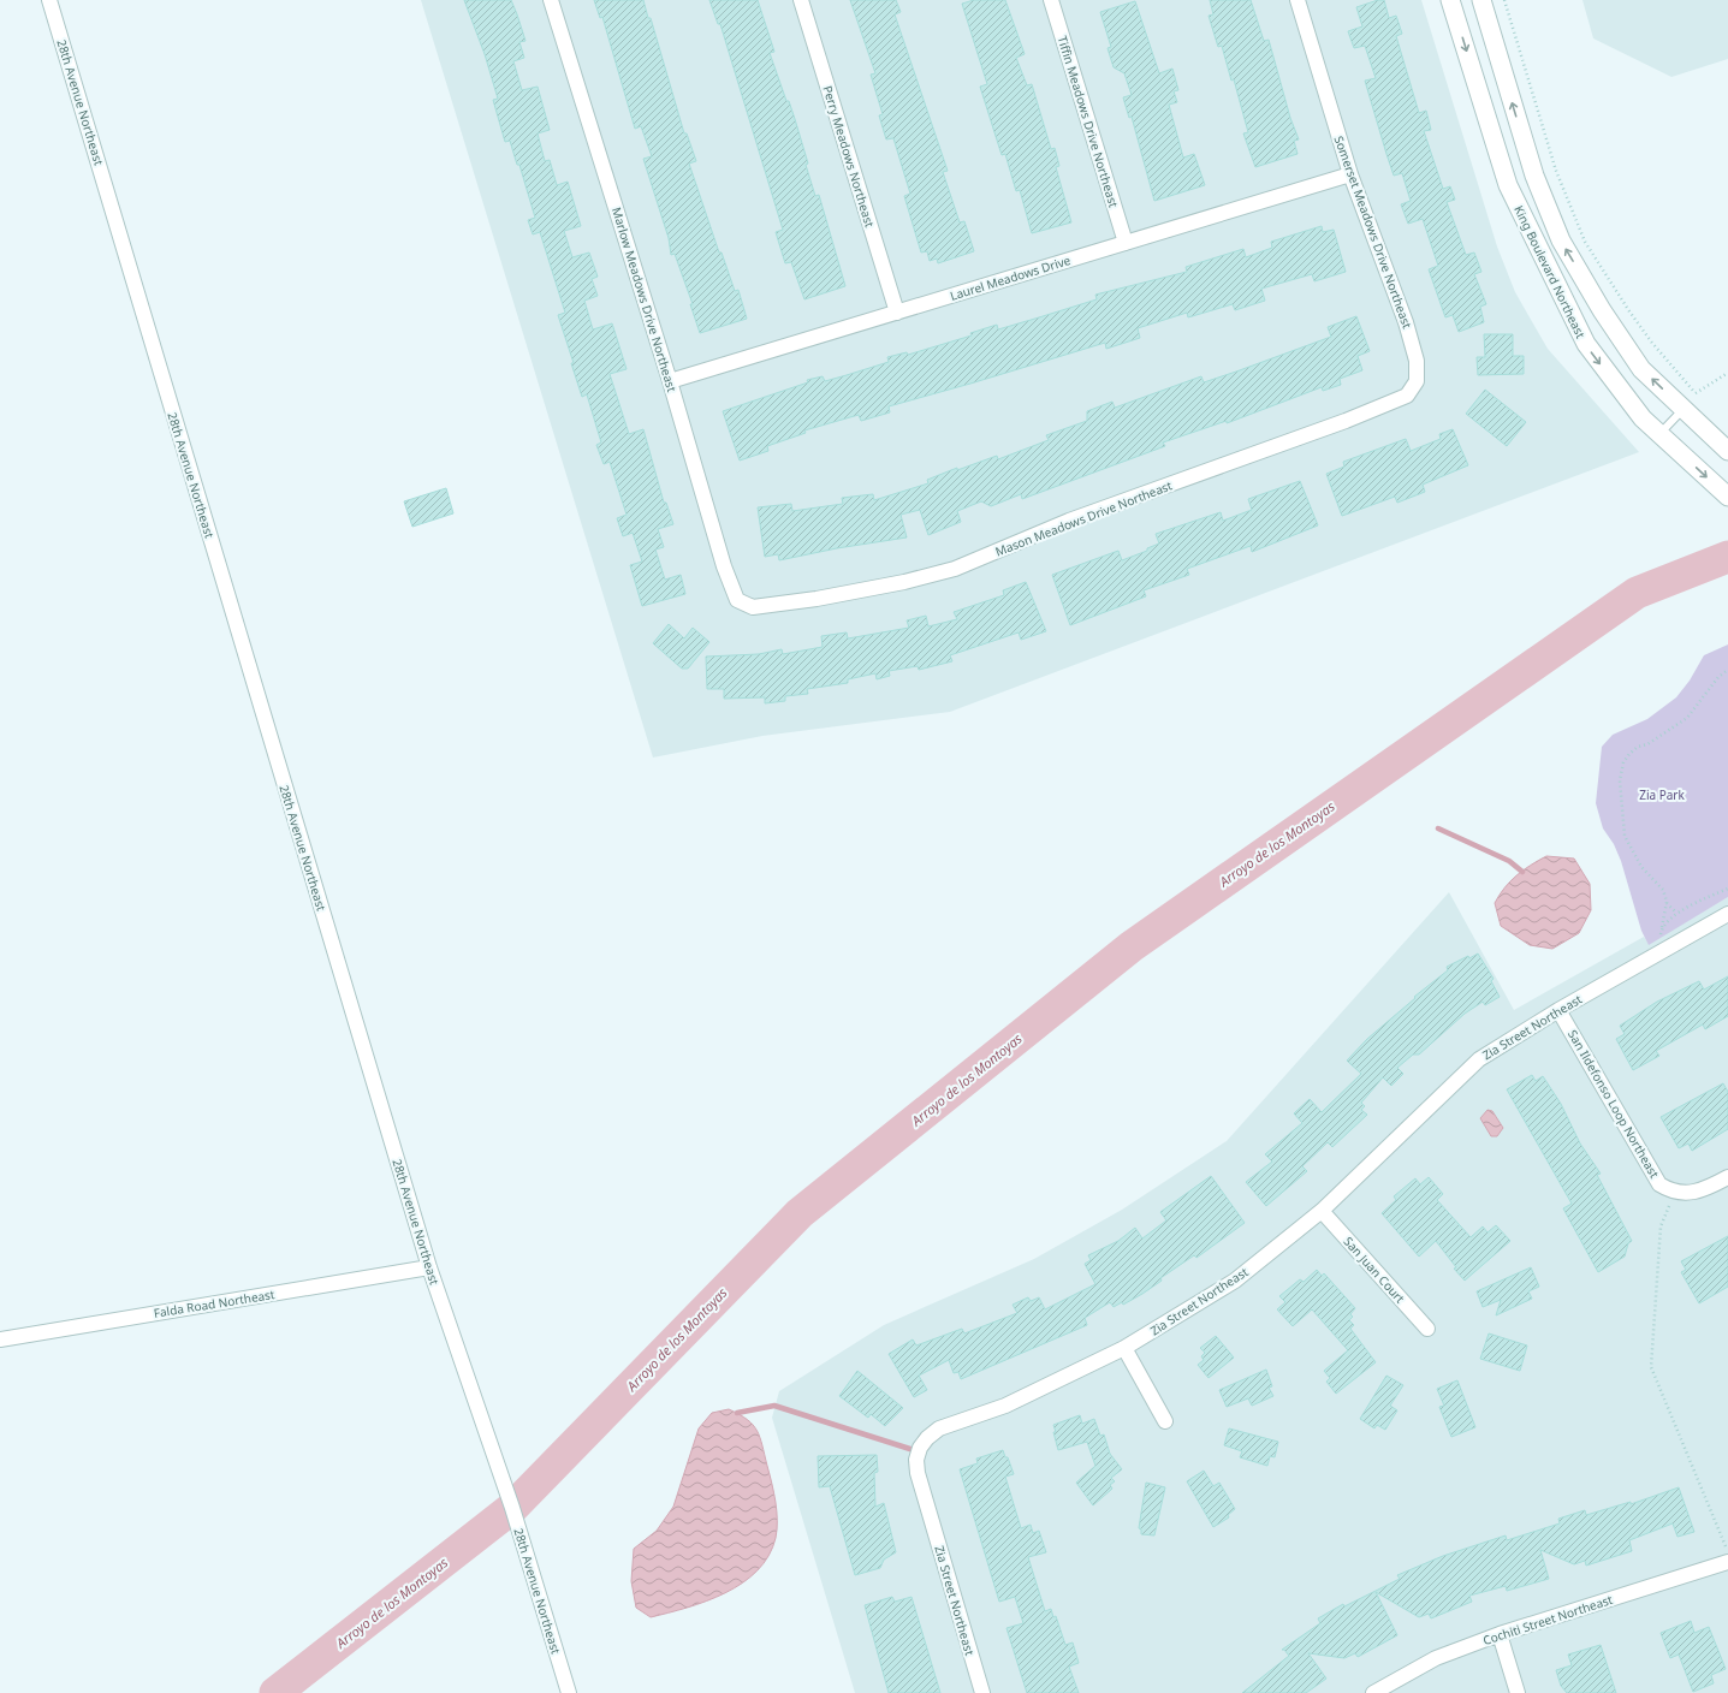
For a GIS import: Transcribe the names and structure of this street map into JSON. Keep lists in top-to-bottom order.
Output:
{
  "streets": {
    "street": [
      "28th Avenue Northeast",
      "Tiffin Meadows Drive Northeast",
      "Perry Meadows Northeast",
      "Somerset Meadows Drive Northeast",
      "King Boulevard Northeast",
      "Laurel Meadows Drive",
      "Marlow Meadows Drive Northeast",
      "Mason Meadows Drive Northeast",
      "Zia Street Northeast",
      "San Ildefonso Loop Northeast",
      "San Juan Court",
      "Falda Road Northeast",
      "Cochiti Street Northeast"
    ]
  },
  "crossings": [
    ["28th Avenue Northeast", "Falda Road Northeast"],
    ["Tiffin Meadows Drive Northeast", "Laurel Meadows Drive"],
    ["Perry Meadows Northeast", "Laurel Meadows Drive"],
    ["Somerset Meadows Drive Northeast", "Laurel Meadows Drive"],
    ["Somerset Meadows Drive Northeast", "Mason Meadows Drive Northeast"],
    ["Laurel Meadows Drive", "Marlow Meadows Drive Northeast"],
    ["Marlow Meadows Drive Northeast", "Mason Meadows Drive Northeast"],
    ["Zia Street Northeast", "San Ildefonso Loop Northeast"],
    ["Zia Street Northeast", "San Juan Court"]
  ],
  "water": ["Arroyo de los Montoyas"],
  "parks": ["Zia Park"]
}
